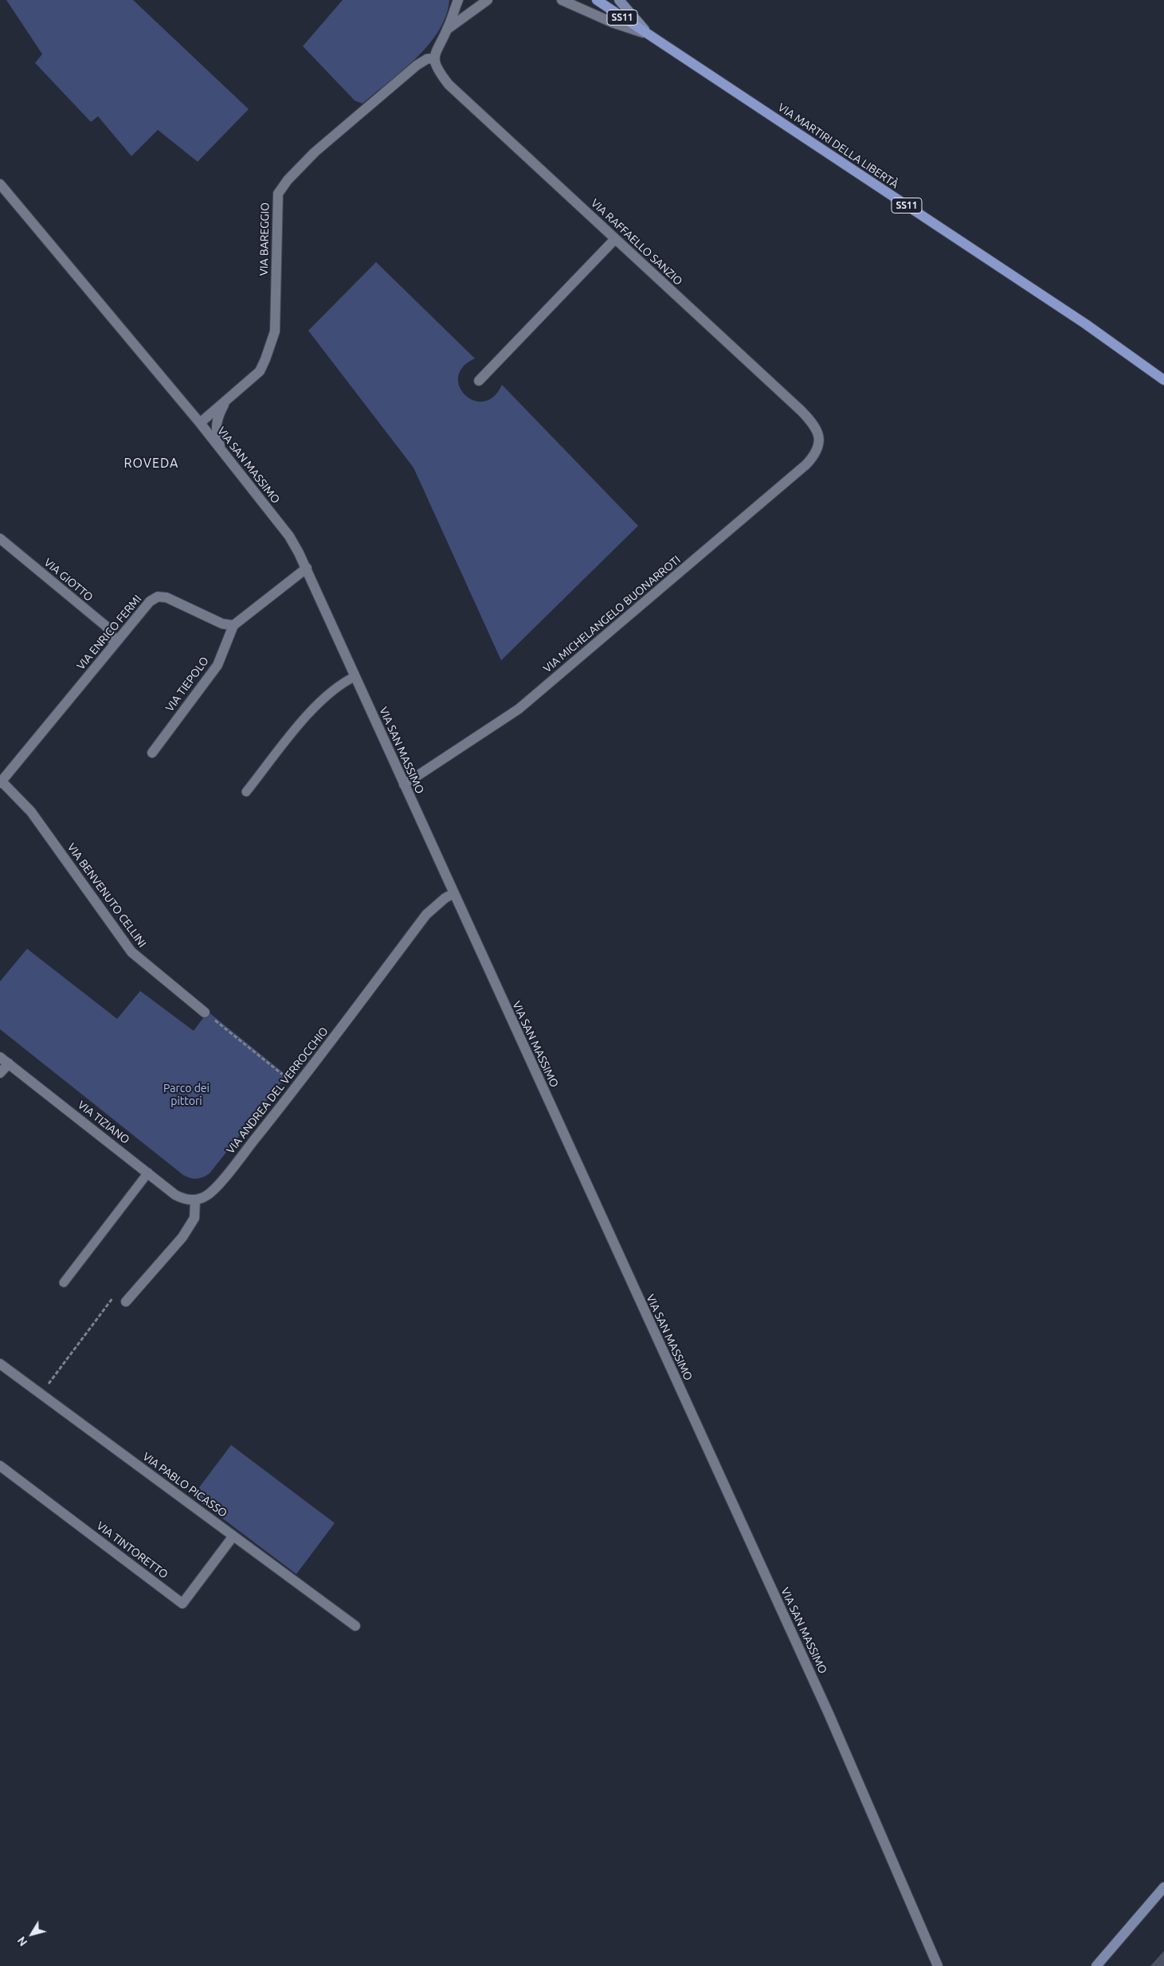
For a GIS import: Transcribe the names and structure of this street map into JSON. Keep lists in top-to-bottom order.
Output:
{
  "streets": {
    "main road": ["SS11", "VIA MARTIRI DELLA LIBERTÀ"],
    "street": [
      "VIA BAREGGIO",
      "VIA RAFFAELLO SANZIO",
      "VIA SAN MASSIMO",
      "VIA GIOTTO",
      "VIA MICHELANGELO BUONARROTI",
      "VIA ENRICO FERMI",
      "VIA TIEPOLO",
      "VIA BENVENUTO CELLINI",
      "VIA ANDREA DEL VERROCCHIO",
      "VIA TIZIANO",
      "VIA PABLO PICASSO",
      "VIA TINTORETTO"
    ]
  },
  "crossings": [
    ["VIA BAREGGIO", "VIA RAFFAELLO SANZIO"],
    ["VIA BAREGGIO", "VIA SAN MASSIMO"],
    ["VIA RAFFAELLO SANZIO", "VIA MICHELANGELO BUONARROTI"],
    ["VIA SAN MASSIMO", "VIA MICHELANGELO BUONARROTI"],
    ["VIA SAN MASSIMO", "VIA ANDREA DEL VERROCCHIO"],
    ["VIA GIOTTO", "VIA ENRICO FERMI"],
    ["VIA ENRICO FERMI", "VIA TIEPOLO"],
    ["VIA ENRICO FERMI", "VIA BENVENUTO CELLINI"],
    ["VIA ANDREA DEL VERROCCHIO", "VIA TIZIANO"],
    ["VIA PABLO PICASSO", "VIA TINTORETTO"]
  ],
  "districts": ["ROVEDA"],
  "parks": ["Parco dei pittori"],
  "north": "bottom left"
}
